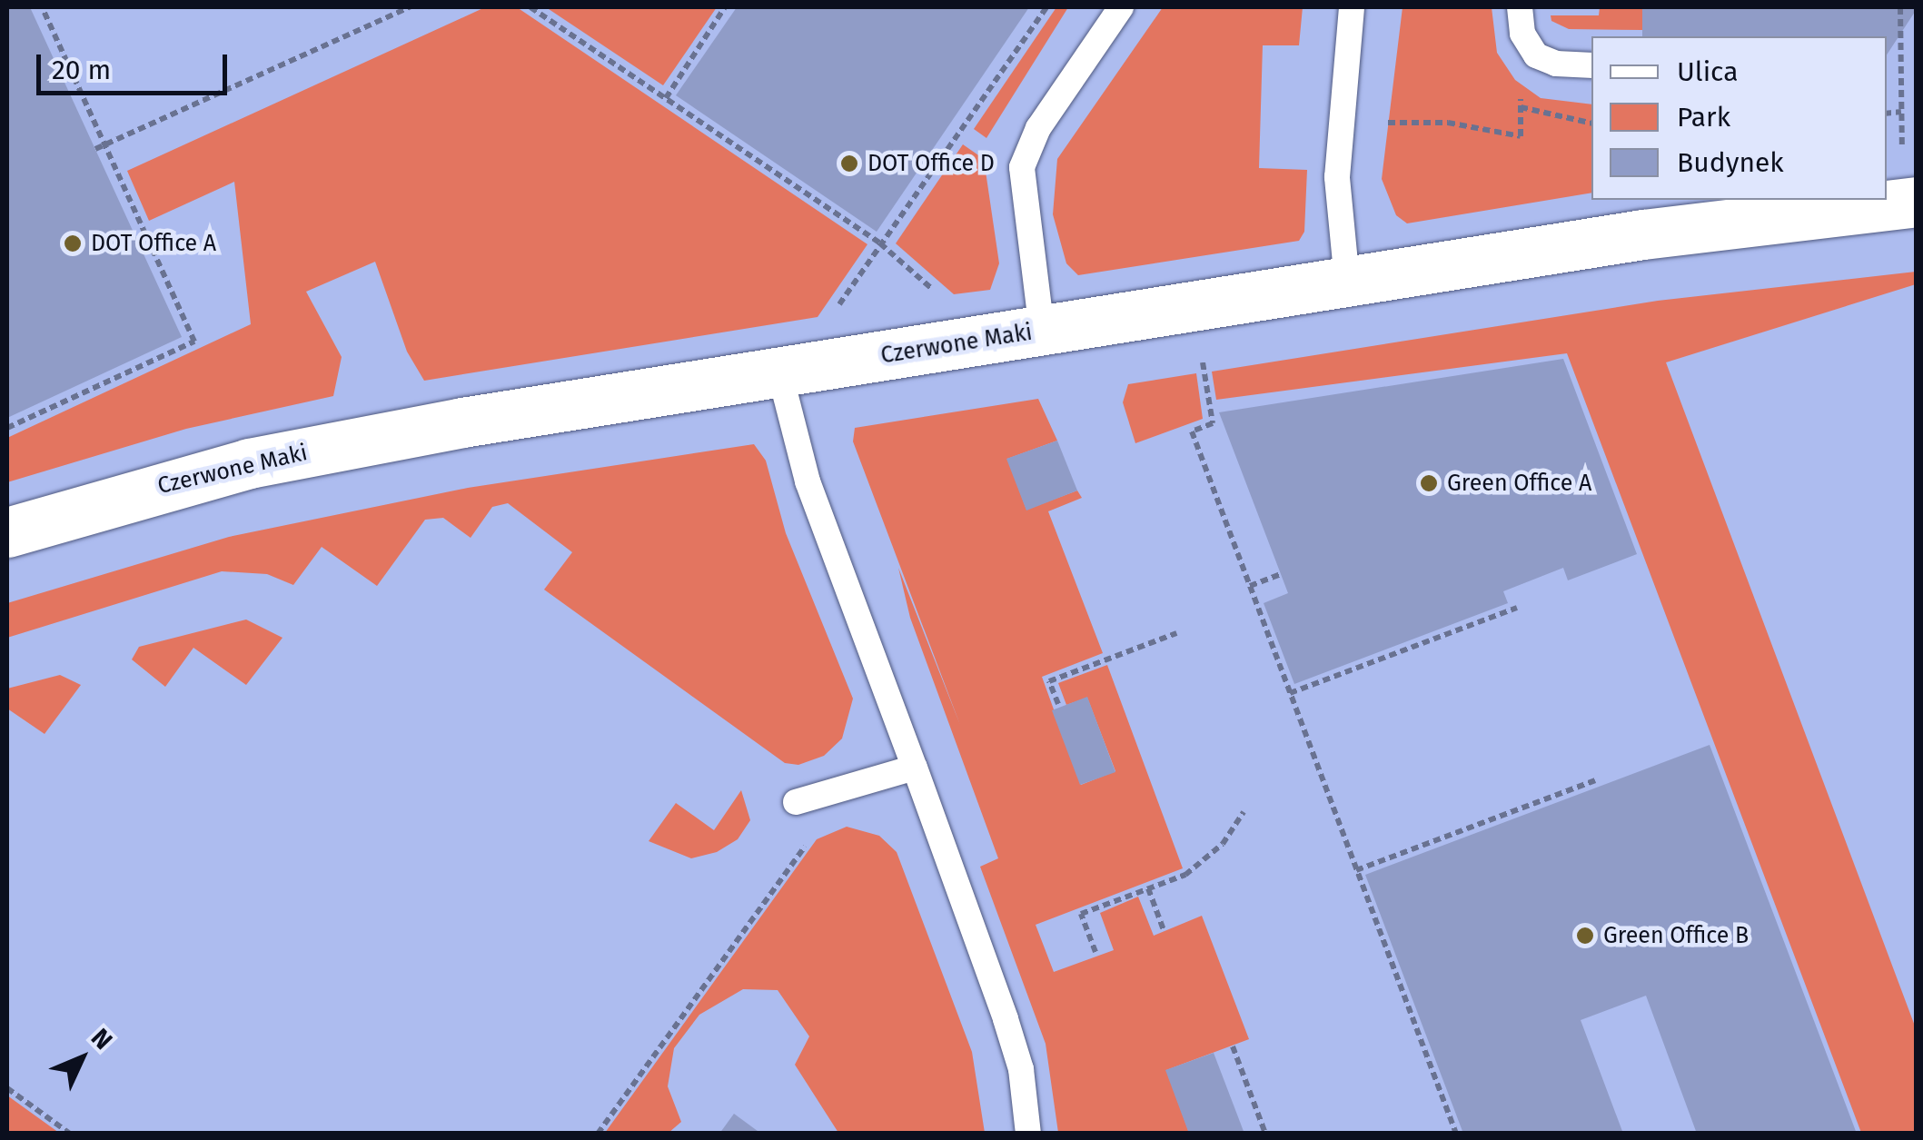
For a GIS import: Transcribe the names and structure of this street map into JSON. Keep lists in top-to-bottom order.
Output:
{
  "streets": {
    "street": ["Czerwone Maki"]
  },
  "places": [
    "DOT Office D",
    "DOT Office A",
    "Green Office A",
    "Green Office B"
  ],
  "legend": ["Ulica", "Park", "Budynek"],
  "scale_bar": "20 m",
  "north": "top right"
}
